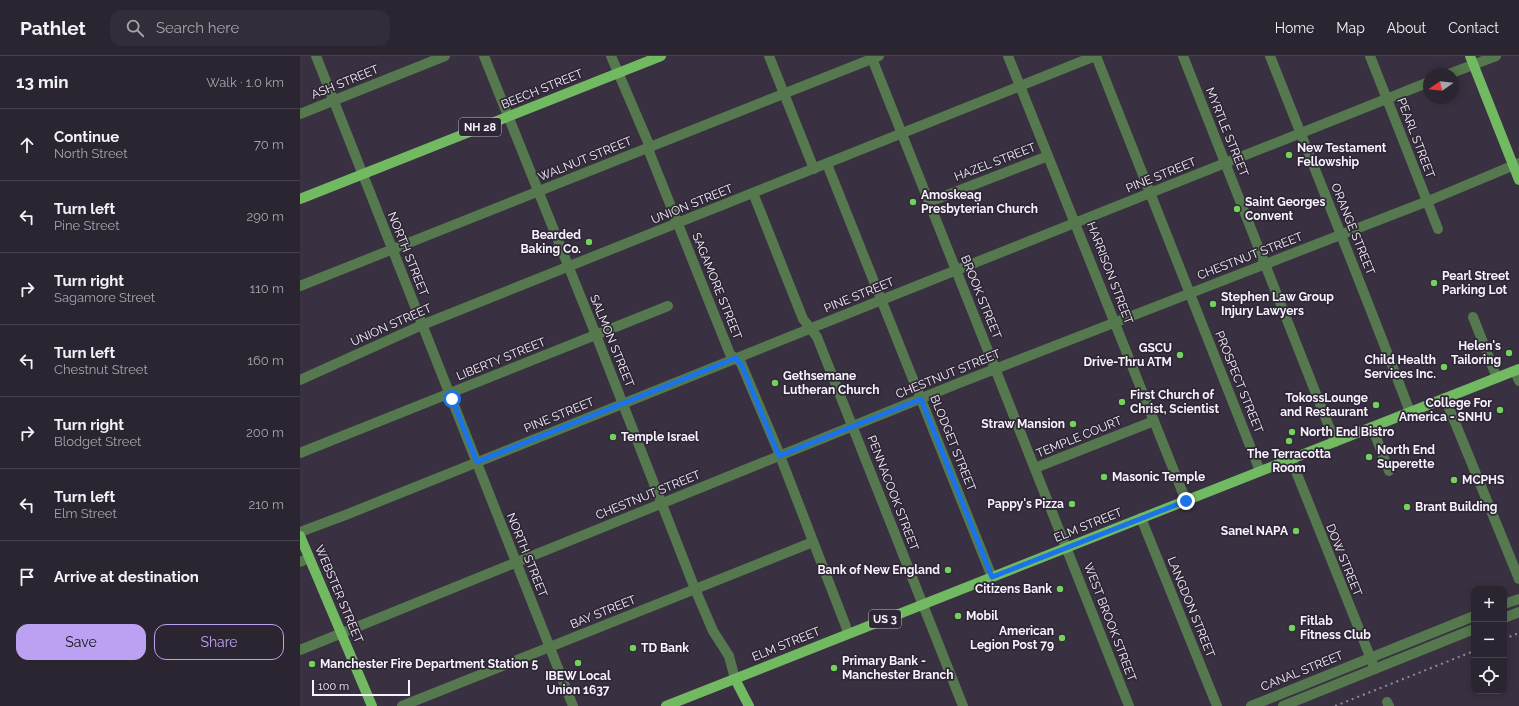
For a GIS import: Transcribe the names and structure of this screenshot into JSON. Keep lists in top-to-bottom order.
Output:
{
  "streets": {
    "main road": [
      "BEECH STREET",
      "NH 28",
      "ELM STREET",
      "WEBSTER STREET",
      "US 3"
    ],
    "street": [
      "ASH STREET",
      "MYRTLE STREET",
      "PEARL STREET",
      "WALNUT STREET",
      "HAZEL STREET",
      "PINE STREET",
      "UNION STREET",
      "ORANGE STREET",
      "NORTH STREET",
      "CHESTNUT STREET",
      "HARRISON STREET",
      "SAGAMORE STREET",
      "BROOK STREET",
      "SALMON STREET",
      "LIBERTY STREET",
      "PROSPECT STREET",
      "TEMPLE COURT",
      "BLODGET STREET",
      "PENNACOOK STREET",
      "DOW STREET",
      "LANGDON STREET",
      "BAY STREET",
      "WEST BROOK STREET",
      "CANAL STREET"
    ]
  },
  "crossings": [
    ["ASH STREET", "NORTH STREET"],
    ["BEECH STREET", "NORTH STREET"],
    ["BEECH STREET", "SAGAMORE STREET"],
    ["BEECH STREET", "SALMON STREET"],
    ["MYRTLE STREET", "PINE STREET"],
    ["MYRTLE STREET", "CHESTNUT STREET"],
    ["MYRTLE STREET", "ELM STREET"],
    ["PEARL STREET", "PINE STREET"],
    ["PEARL STREET", "CHESTNUT STREET"],
    ["WALNUT STREET", "NORTH STREET"],
    ["WALNUT STREET", "SAGAMORE STREET"],
    ["WALNUT STREET", "BROOK STREET"],
    ["WALNUT STREET", "SALMON STREET"],
    ["HAZEL STREET", "HARRISON STREET"],
    ["HAZEL STREET", "BROOK STREET"],
    ["PINE STREET", "ORANGE STREET"],
    ["PINE STREET", "NORTH STREET"],
    ["PINE STREET", "HARRISON STREET"],
    ["PINE STREET", "SAGAMORE STREET"],
    ["PINE STREET", "BROOK STREET"],
    ["PINE STREET", "SALMON STREET"],
    ["PINE STREET", "PROSPECT STREET"],
    ["PINE STREET", "BLODGET STREET"],
    ["PINE STREET", "PENNACOOK STREET"],
    ["UNION STREET", "NORTH STREET"],
    ["UNION STREET", "HARRISON STREET"],
    ["UNION STREET", "SAGAMORE STREET"],
    ["UNION STREET", "BROOK STREET"],
    ["UNION STREET", "SALMON STREET"],
    ["UNION STREET", "PROSPECT STREET"],
    ["UNION STREET", "BLODGET STREET"],
    ["UNION STREET", "PENNACOOK STREET"],
    ["ORANGE STREET", "CHESTNUT STREET"],
    ["ORANGE STREET", "ELM STREET"],
    ["NORTH STREET", "CHESTNUT STREET"],
    ["NORTH STREET", "LIBERTY STREET"],
    ["NORTH STREET", "BAY STREET"],
    ["CHESTNUT STREET", "HARRISON STREET"],
    ["CHESTNUT STREET", "SAGAMORE STREET"],
    ["CHESTNUT STREET", "BROOK STREET"],
    ["CHESTNUT STREET", "SALMON STREET"],
    ["CHESTNUT STREET", "PROSPECT STREET"],
    ["CHESTNUT STREET", "BLODGET STREET"],
    ["CHESTNUT STREET", "PENNACOOK STREET"],
    ["CHESTNUT STREET", "WEBSTER STREET"],
    ["HARRISON STREET", "TEMPLE COURT"],
    ["HARRISON STREET", "ELM STREET"],
    ["SAGAMORE STREET", "ELM STREET"],
    ["SAGAMORE STREET", "BAY STREET"],
    ["BROOK STREET", "TEMPLE COURT"],
    ["BROOK STREET", "ELM STREET"],
    ["BROOK STREET", "WEST BROOK STREET"],
    ["SALMON STREET", "LIBERTY STREET"],
    ["SALMON STREET", "ELM STREET"],
    ["SALMON STREET", "BAY STREET"],
    ["PROSPECT STREET", "ELM STREET"],
    ["BLODGET STREET", "ELM STREET"],
    ["PENNACOOK STREET", "ELM STREET"],
    ["ELM STREET", "DOW STREET"],
    ["ELM STREET", "LANGDON STREET"],
    ["ELM STREET", "WEST BROOK STREET"],
    ["DOW STREET", "CANAL STREET"]
  ],
  "places": [
    "New Testament Fellowship",
    "Amoskeag Presbyterian Church",
    "Saint Georges Convent",
    "Bearded Baking Co.",
    "Pearl Street Parking Lot",
    "Stephen Law Group Injury Lawyers",
    "Helen's Tailoring",
    "GSCU Drive-Thru ATM",
    "Child Health Services Inc.",
    "Gethsemane Lutheran Church",
    "First Church of Christ, Scientist",
    "TokossLounge and Restaurant",
    "College For America - SNHU",
    "Straw Mansion",
    "North End Bistro",
    "Temple Israel",
    "The Terracotta Room",
    "North End Superette",
    "Masonic Temple",
    "MCPHS",
    "Pappy's Pizza",
    "Brant Building",
    "Sanel NAPA",
    "Bank of New England",
    "Citizens Bank",
    "Mobil",
    "Fitlab Fitness Club",
    "American Legion Post 79",
    "TD Bank",
    "IBEW Local Union 1637",
    "Manchester Fire Department Station 5",
    "Primary Bank - Manchester Branch"
  ],
  "scale_bar": "100 m",
  "north": "left",
  "page": {
    "header": "Pathlet",
    "search": "Search here",
    "nav": [
      "Home",
      "Map",
      "About",
      "Contact"
    ],
    "heading": ["13 min", "Walk · 1.0 km"],
    "list": [
      ["Continue", "North Street", "70 m"],
      ["Turn left", "Pine Street", "290 m"],
      ["Turn right", "Sagamore Street", "110 m"],
      ["Turn left", "Chestnut Street", "160 m"],
      ["Turn right", "Blodget Street", "200 m"],
      ["Turn left", "Elm Street", "210 m"],
      "Arrive at destination"
    ],
    "map_buttons": ["+", "−"],
    "buttons": ["Save", "Share"],
    "scale": "100 m"
  }
}
